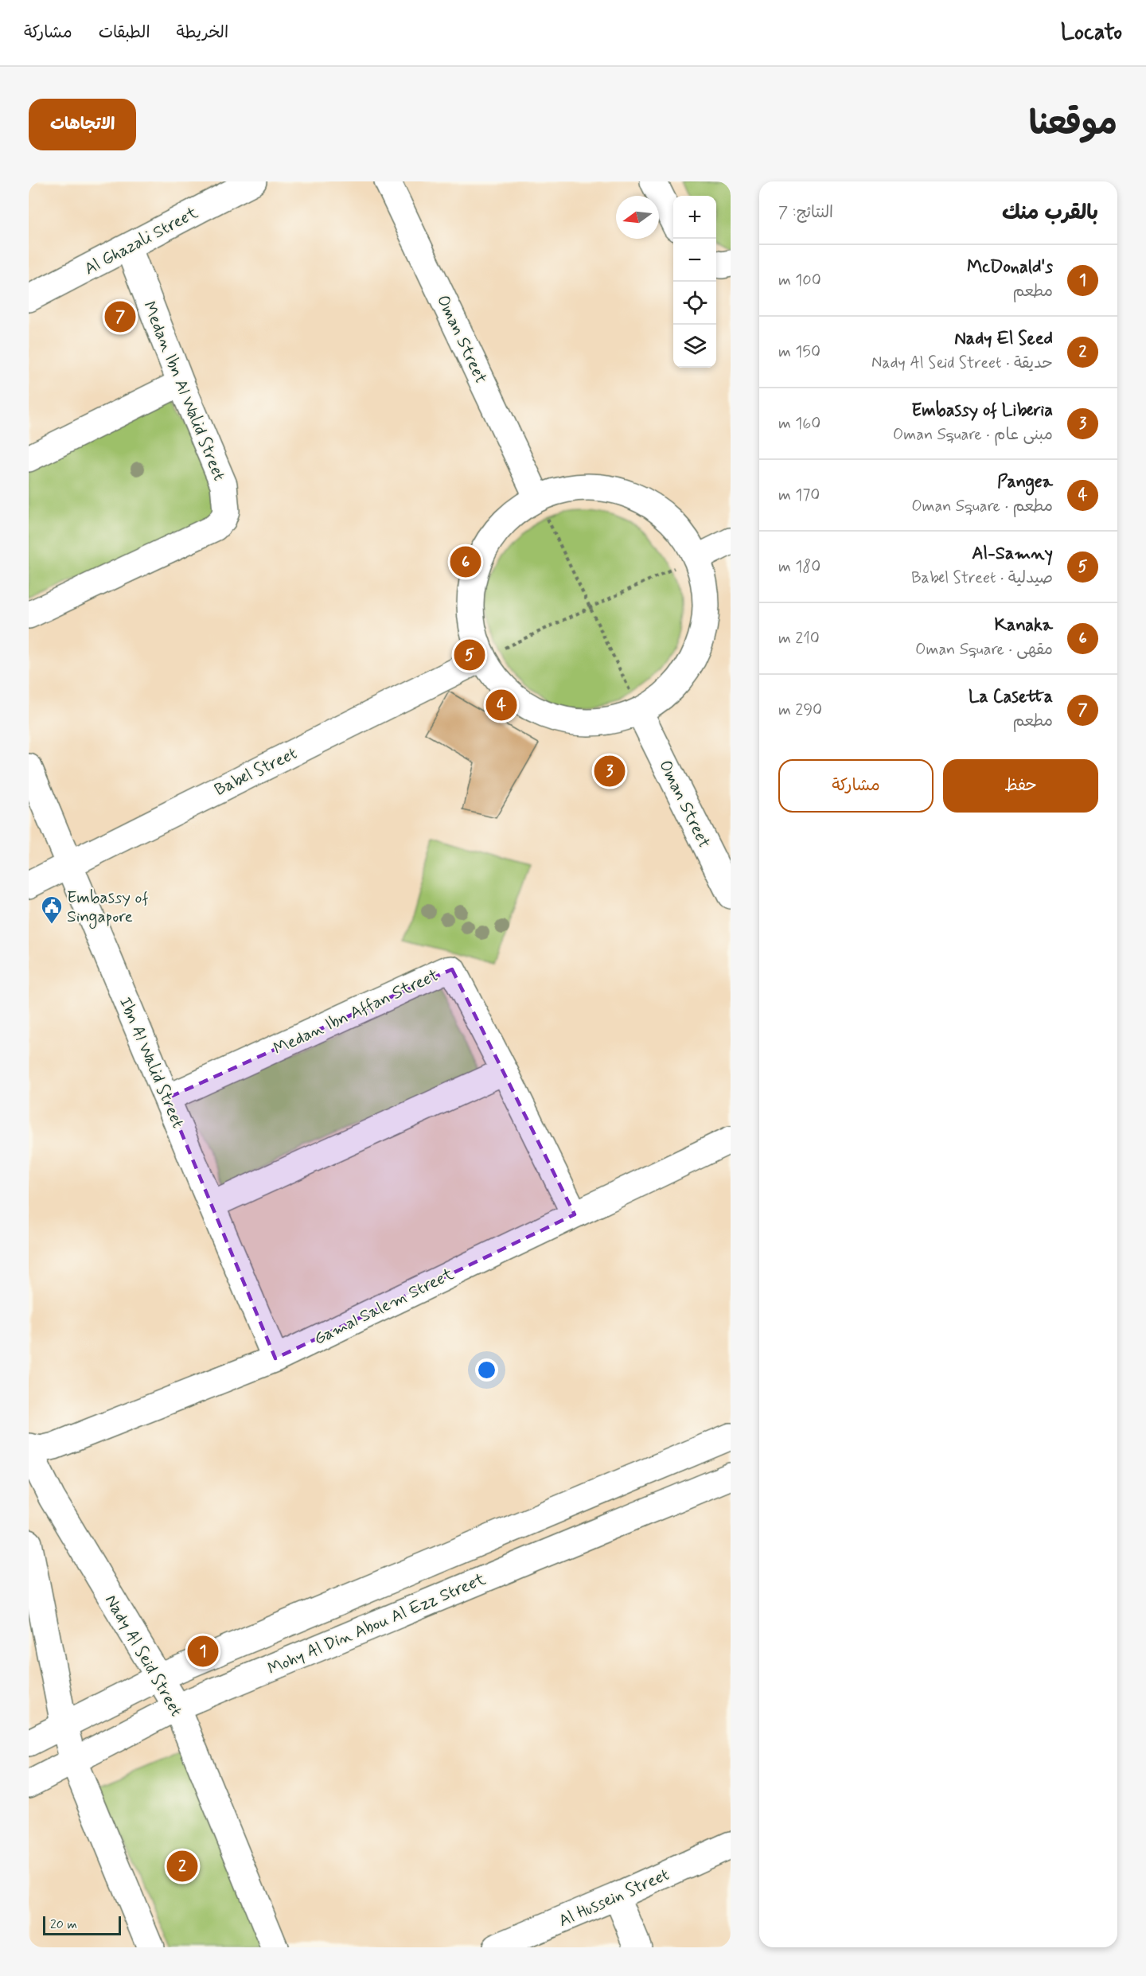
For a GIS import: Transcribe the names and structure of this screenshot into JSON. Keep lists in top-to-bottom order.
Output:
{
  "streets": {
    "street": [
      "Al Ghazali Street",
      "Oman Street",
      "Medan Ibn Al Walid Street",
      "Babel Street",
      "Medan Ibn Affan Street",
      "Ibn Al Walid Street",
      "Gamal Salem Street",
      "Mohy Al Din Abou Al Ezz Street",
      "Nady Al Seid Street",
      "Al Hussein Street"
    ]
  },
  "crossings": [
    ["Al Ghazali Street", "Medan Ibn Al Walid Street"],
    ["Babel Street", "Ibn Al Walid Street"],
    ["Medan Ibn Affan Street", "Ibn Al Walid Street"],
    ["Medan Ibn Affan Street", "Gamal Salem Street"],
    ["Ibn Al Walid Street", "Gamal Salem Street"],
    ["Gamal Salem Street", "Nady Al Seid Street"],
    ["Mohy Al Din Abou Al Ezz Street", "Nady Al Seid Street"]
  ],
  "places": {
    "public building": ["Embassy of Singapore"]
  },
  "scale_bar": "20 m",
  "north": "left",
  "page": {
    "header": "Locato",
    "nav": ["الخريطة", "الطبقات", "مشاركة"],
    "title": "موقعنا",
    "buttons": [
      "الاتجاهات",
      ["حفظ", "مشاركة"]
    ],
    "heading": ["بالقرب منك", "النتائج: 7"],
    "map_buttons": ["+", "−"],
    "list": [
      {
        "mark": "1",
        "name": "McDonald's",
        "note": "مطعم",
        "value": "100 m"
      },
      {
        "mark": "2",
        "name": "Nady El Seed",
        "note": "حديقة · Nady Al Seid Street",
        "value": "150 m"
      },
      {
        "mark": "3",
        "name": "Embassy of Liberia",
        "note": "مبنى عام · Oman Square",
        "value": "160 m"
      },
      {
        "mark": "4",
        "name": "Pangea",
        "note": "مطعم · Oman Square",
        "value": "170 m"
      },
      {
        "mark": "5",
        "name": "Al-Samny",
        "note": "صيدلية · Babel Street",
        "value": "180 m"
      },
      {
        "mark": "6",
        "name": "Kanaka",
        "note": "مقهى · Oman Square",
        "value": "210 m"
      },
      {
        "mark": "7",
        "name": "La Casetta",
        "note": "مطعم",
        "value": "290 m"
      }
    ],
    "pins": [
      "7",
      "6",
      "5",
      "4",
      "3",
      "1",
      "2"
    ],
    "scale": "20 m"
  }
}
